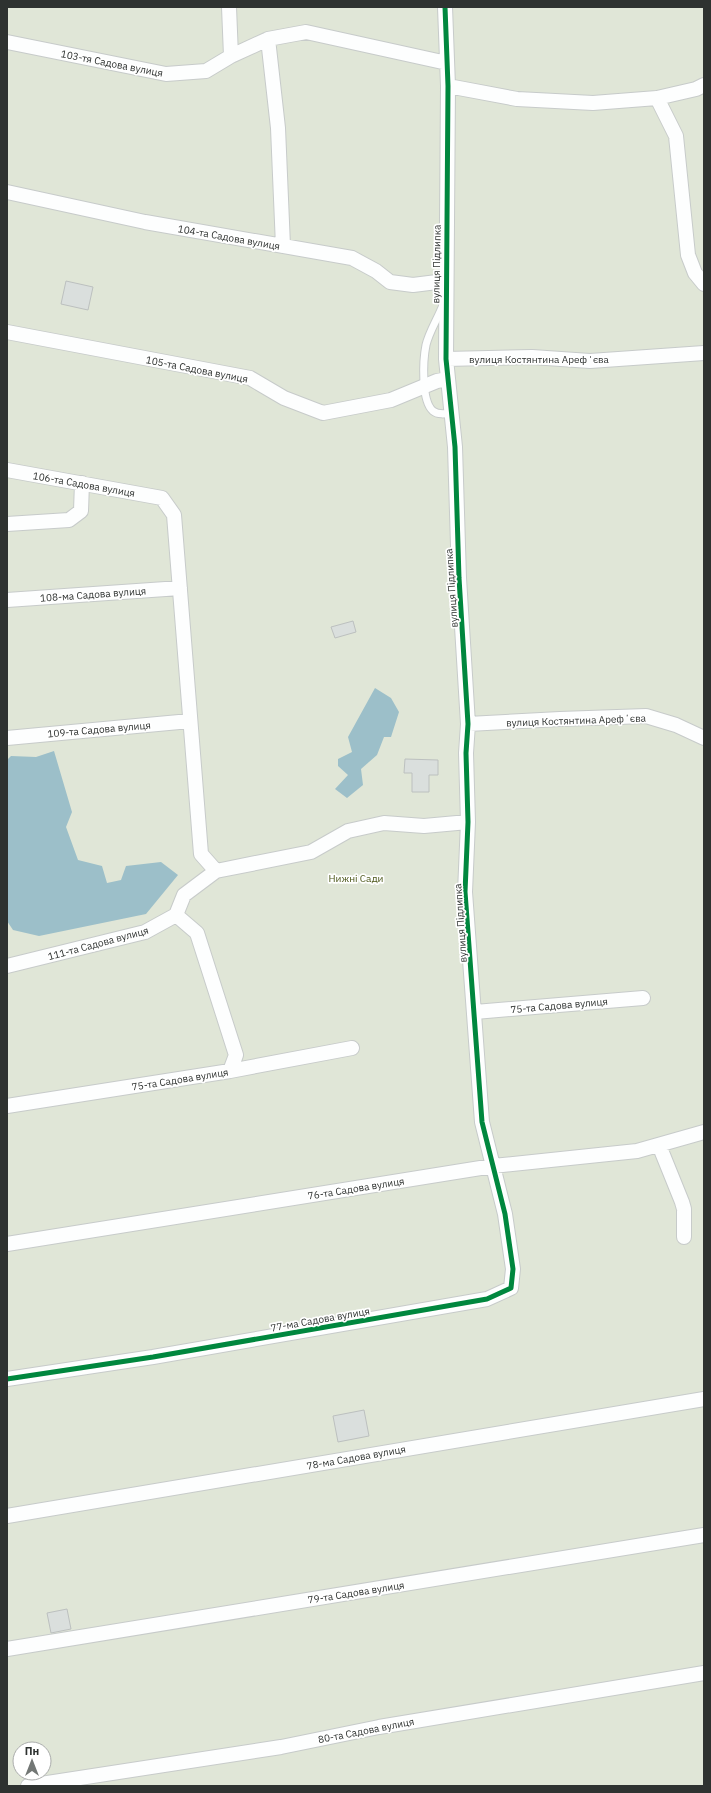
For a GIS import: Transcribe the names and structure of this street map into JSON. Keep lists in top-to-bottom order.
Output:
{
  "streets": {
    "street": [
      "103-тя Садова вулиця",
      "104-та Садова вулиця",
      "вулиця Підлипка",
      "вулиця Костянтина Арефʼєва",
      "105-та Садова вулиця",
      "106-та Садова вулиця",
      "108-ма Садова вулиця",
      "109-та Садова вулиця",
      "111-та Садова вулиця",
      "75-та Садова вулиця",
      "76-та Садова вулиця",
      "77-ма Садова вулиця",
      "78-ма Садова вулиця",
      "79-та Садова вулиця",
      "80-та Садова вулиця"
    ]
  },
  "crossings": [
    ["103-тя Садова вулиця", "вулиця Підлипка"],
    ["104-та Садова вулиця", "вулиця Підлипка"],
    ["вулиця Підлипка", "вулиця Костянтина Арефʼєва"],
    ["вулиця Підлипка", "105-та Садова вулиця"],
    ["вулиця Підлипка", "75-та Садова вулиця"],
    ["вулиця Підлипка", "76-та Садова вулиця"],
    ["вулиця Підлипка", "77-ма Садова вулиця"],
    ["106-та Садова вулиця", "108-ма Садова вулиця"],
    ["76-та Садова вулиця", "77-ма Садова вулиця"]
  ],
  "parks": ["Нижні Сади"],
  "north": "top"
}
